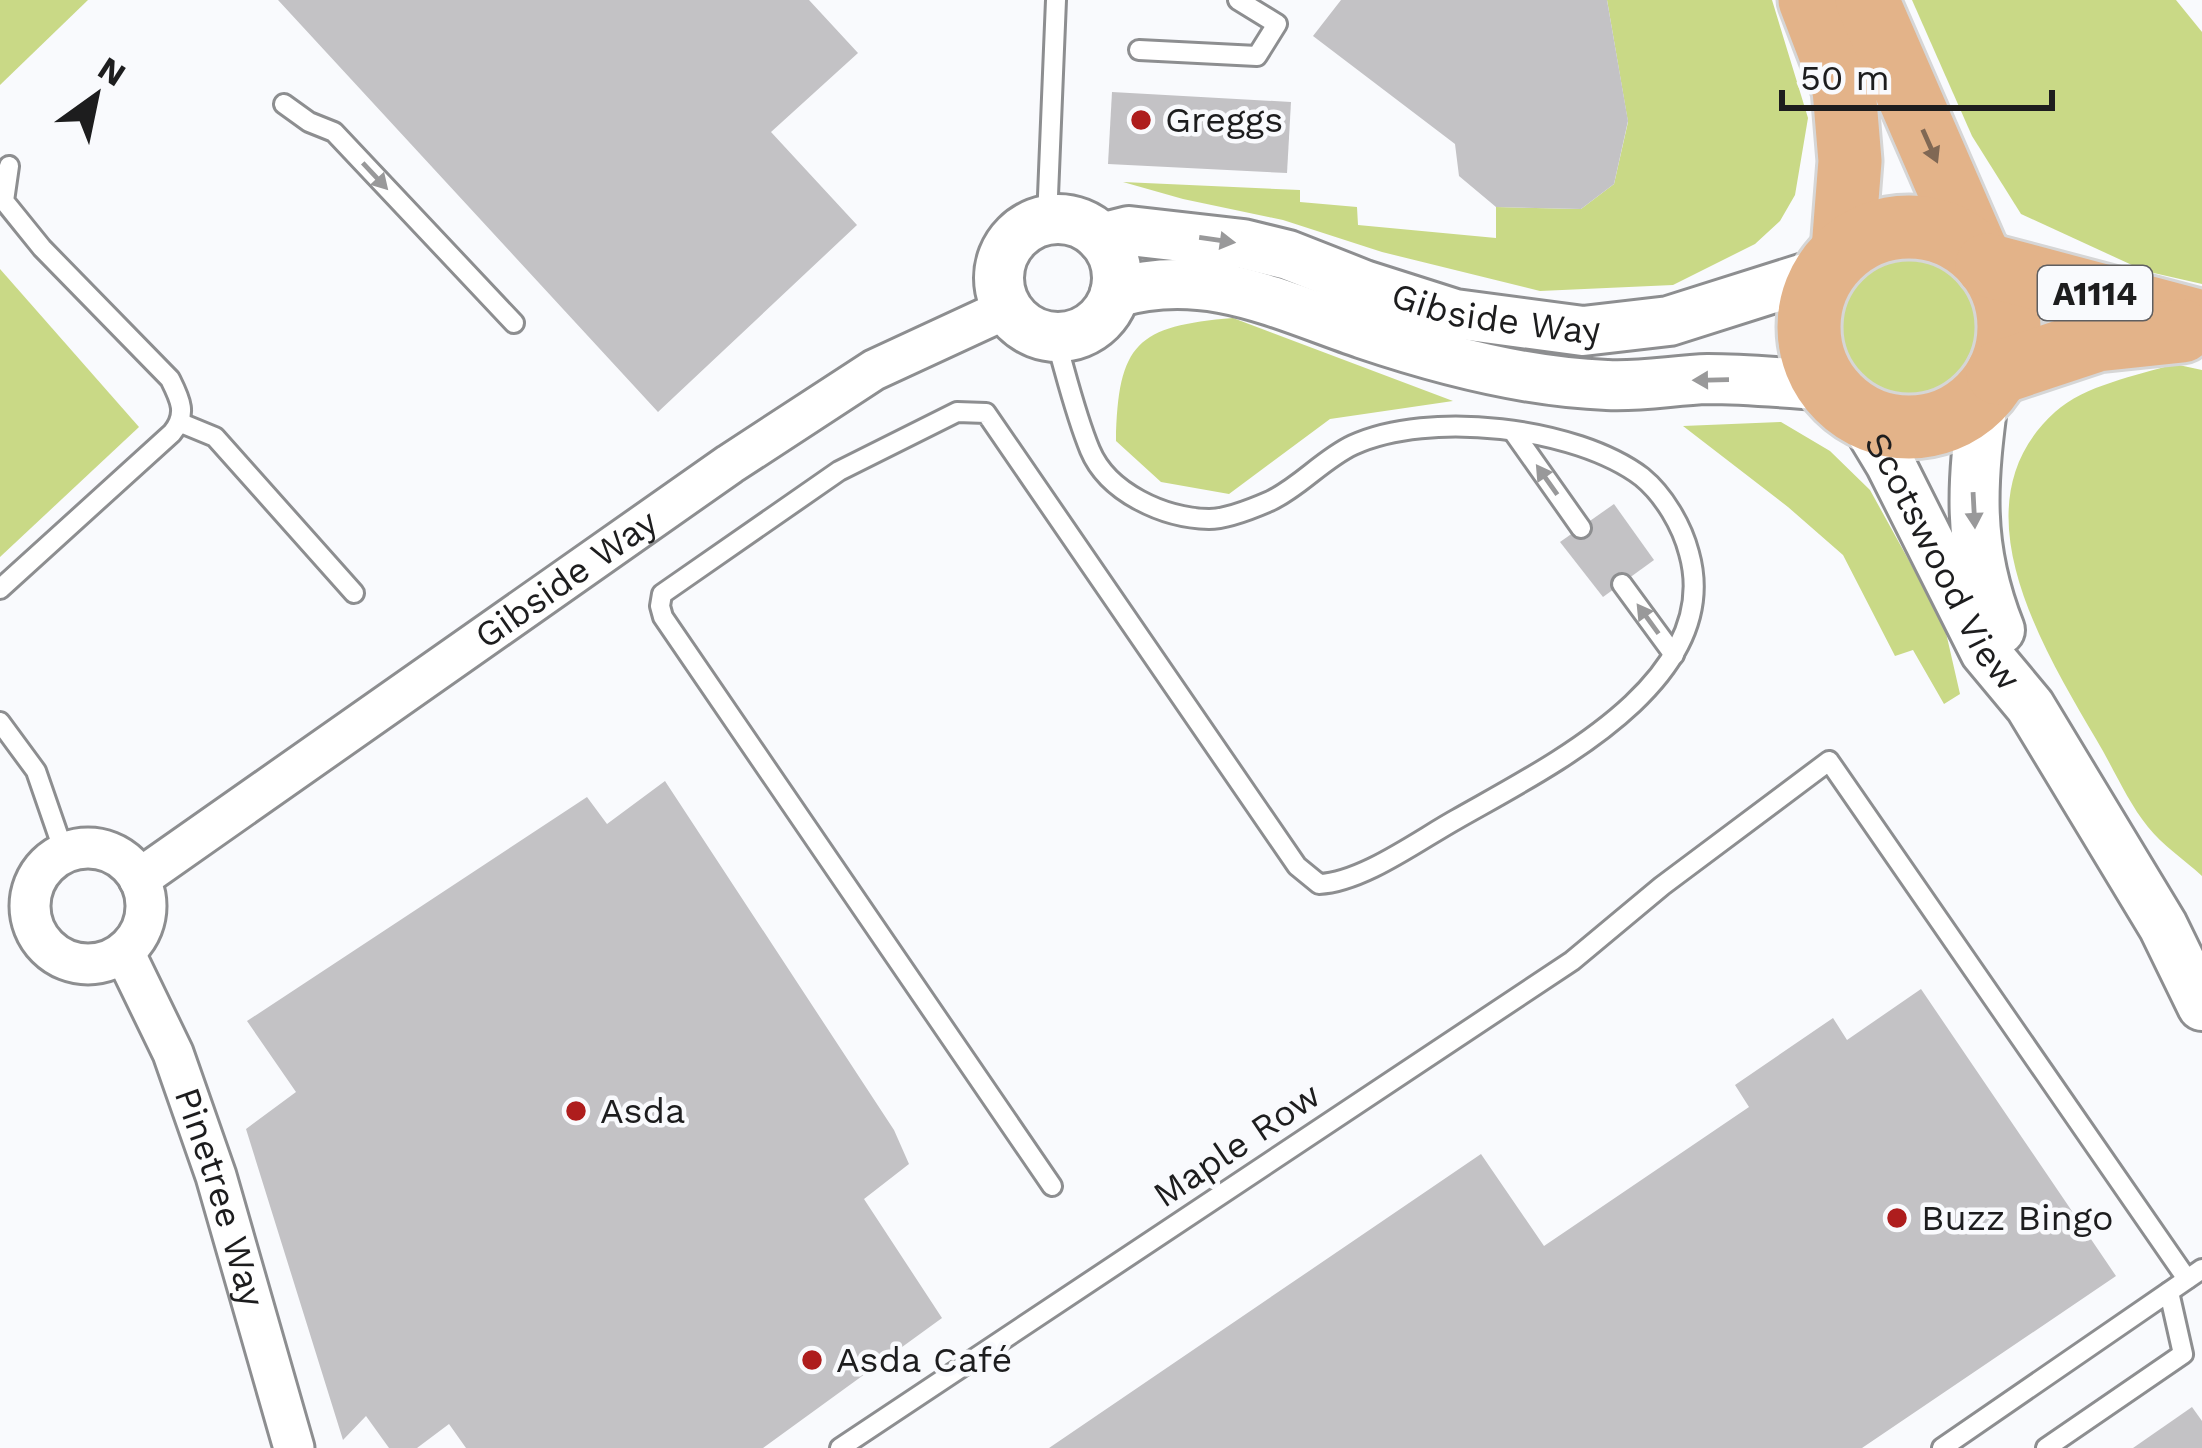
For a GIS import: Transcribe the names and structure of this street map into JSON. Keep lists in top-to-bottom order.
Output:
{
  "streets": {
    "main road": ["A1114"],
    "street": ["Gibside Way", "Scotswood View", "Pinetree Way"],
    "lane": ["Maple Row"]
  },
  "crossings": [
    ["A1114", "Gibside Way"],
    ["A1114", "Scotswood View"],
    ["Gibside Way", "Scotswood View"],
    ["Gibside Way", "Pinetree Way"]
  ],
  "places": [
    "Greggs",
    "Asda",
    "Buzz Bingo",
    "Asda Café"
  ],
  "scale_bar": "50 m",
  "north": "top right"
}
